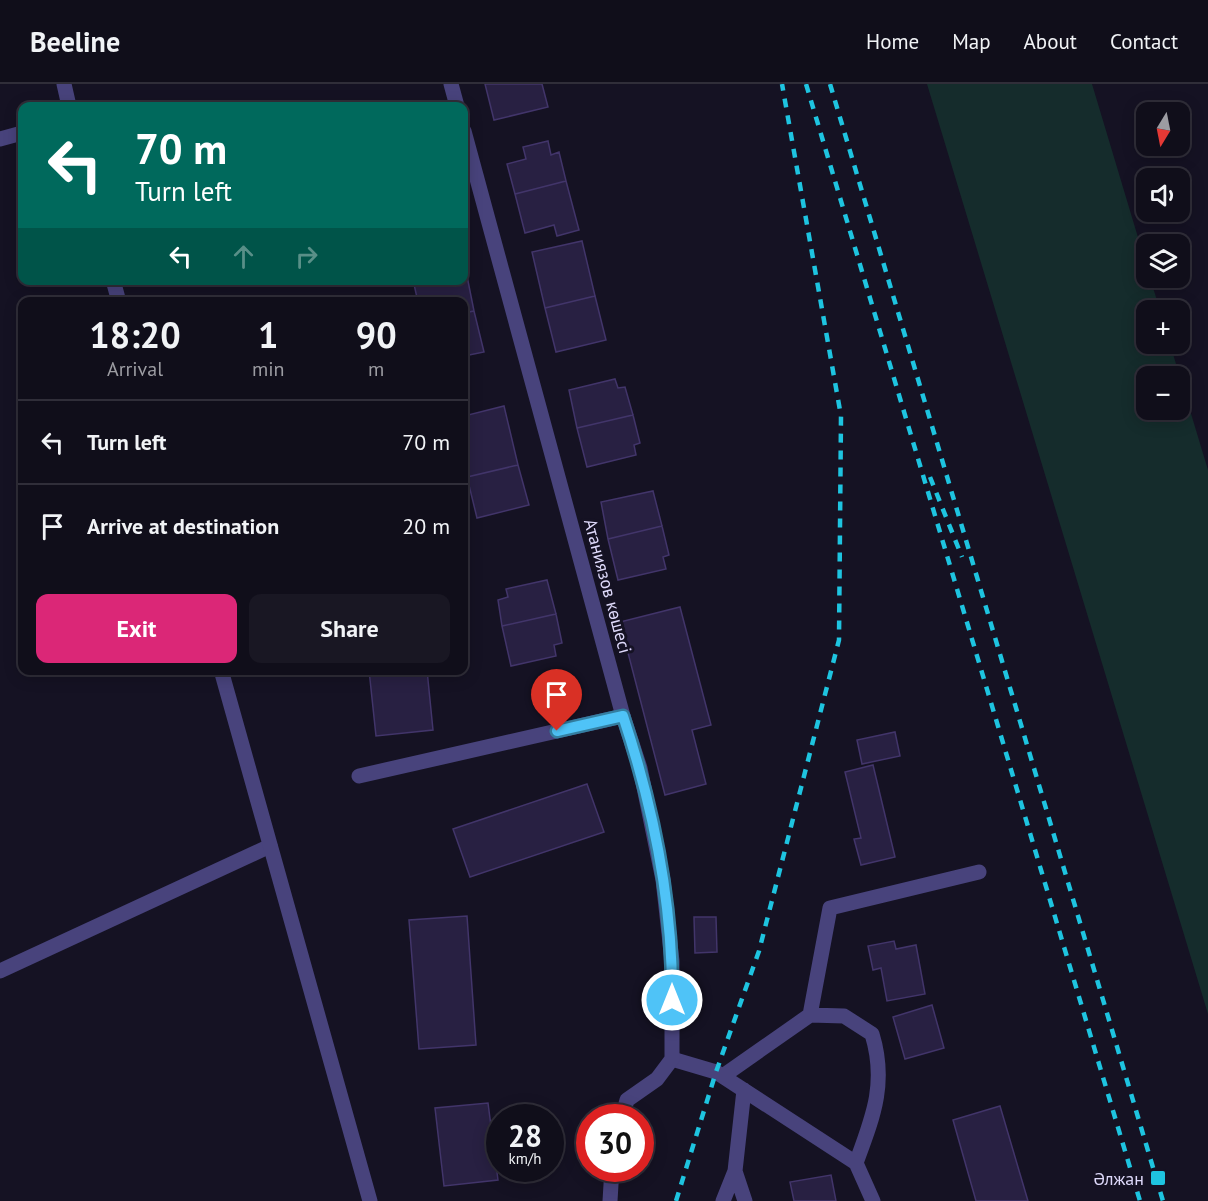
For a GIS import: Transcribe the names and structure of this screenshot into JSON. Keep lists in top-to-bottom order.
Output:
{
  "streets": {
    "street": ["Атаниязов көшесі"]
  },
  "places": {
    "transit": ["Әлжан"]
  },
  "north": "bottom",
  "page": {
    "header": "Beeline",
    "nav": [
      "Home",
      "Map",
      "About",
      "Contact"
    ],
    "map_buttons": ["+", "−"],
    "turn": ["70 m", "Turn left"],
    "eta": [
      "18:20",
      "Arrival",
      "1",
      "min",
      "90",
      "m"
    ],
    "list": [
      {
        "name": "Turn left",
        "value": "70 m"
      },
      {
        "name": "Arrive at destination",
        "value": "20 m"
      }
    ],
    "buttons": ["Exit", "Share"],
    "speed": "28 km/h",
    "limit": "30"
  }
}
